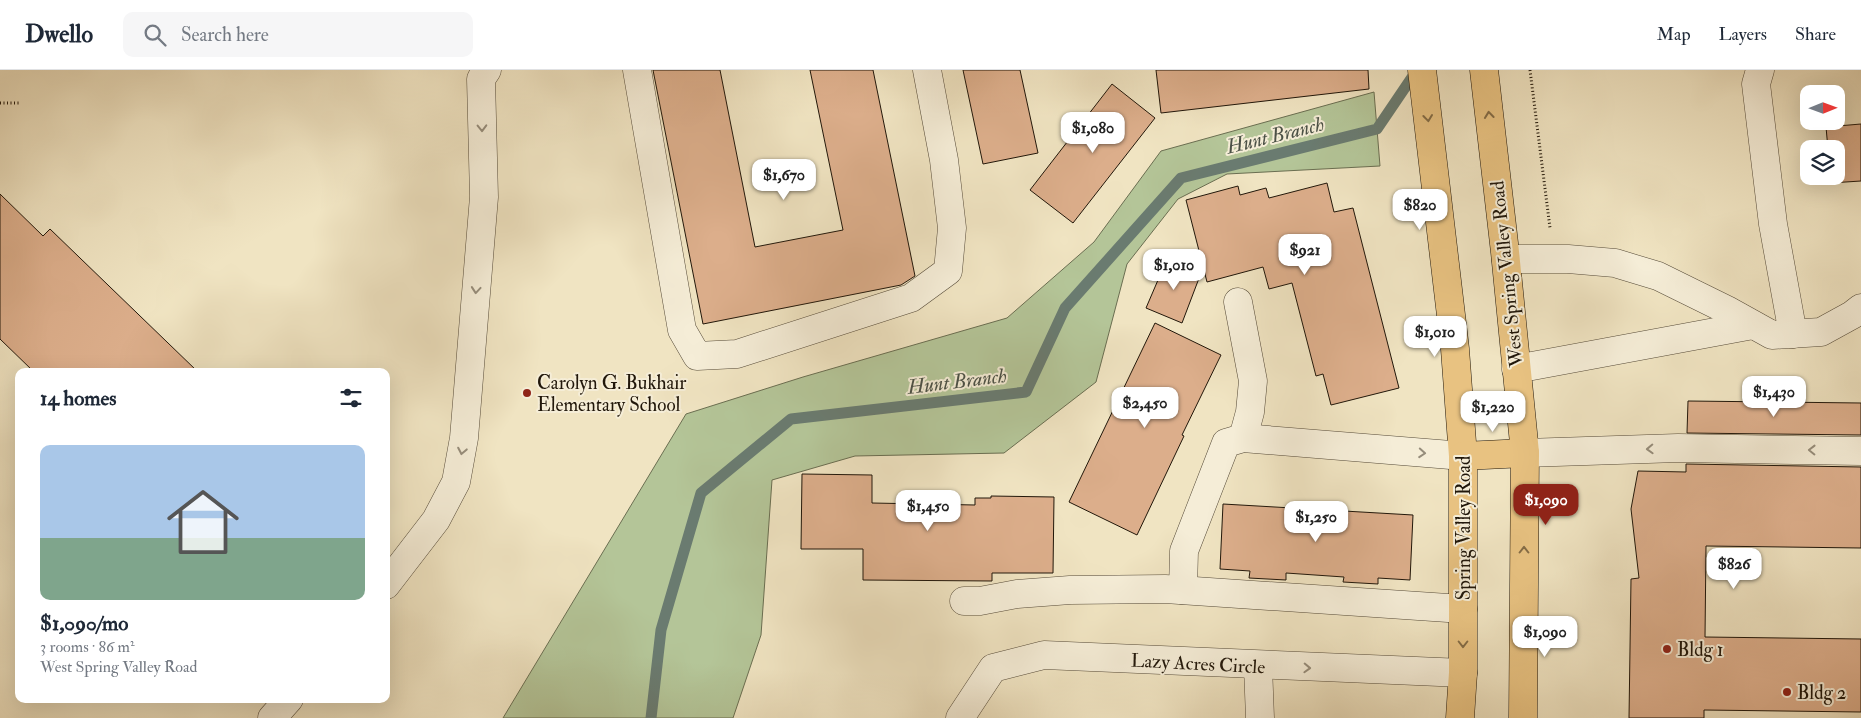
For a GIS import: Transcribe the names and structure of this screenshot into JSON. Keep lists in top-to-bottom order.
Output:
{
  "streets": {
    "main road": ["West Spring Valley Road", "Spring Valley Road"],
    "lane": ["Lazy Acres Circle"]
  },
  "crossings": [
    ["Spring Valley Road", "Lazy Acres Circle"]
  ],
  "one_way": ["West Spring Valley Road", "Spring Valley Road"],
  "water": ["Hunt Branch"],
  "places": ["Carolyn G. Bukhair Elementary School", "Bldg 1", "Bldg 2"],
  "north": "right",
  "page": {
    "header": "Dwello",
    "search": "Search here",
    "nav": ["Map", "Layers", "Share"],
    "price": [
      "$1,080",
      "$1,670",
      "$820",
      "$921",
      "$1,010",
      "$1,010",
      "$1,430",
      "$2,450",
      "$1,220",
      "$1,090",
      "$1,450",
      "$1,250",
      "$826",
      "$1,090"
    ],
    "heading": "14 homes",
    "list": [
      {
        "name": "$1,090/mo",
        "note": "3 rooms · 86 m² · West Spring Valley Road"
      }
    ]
  }
}
